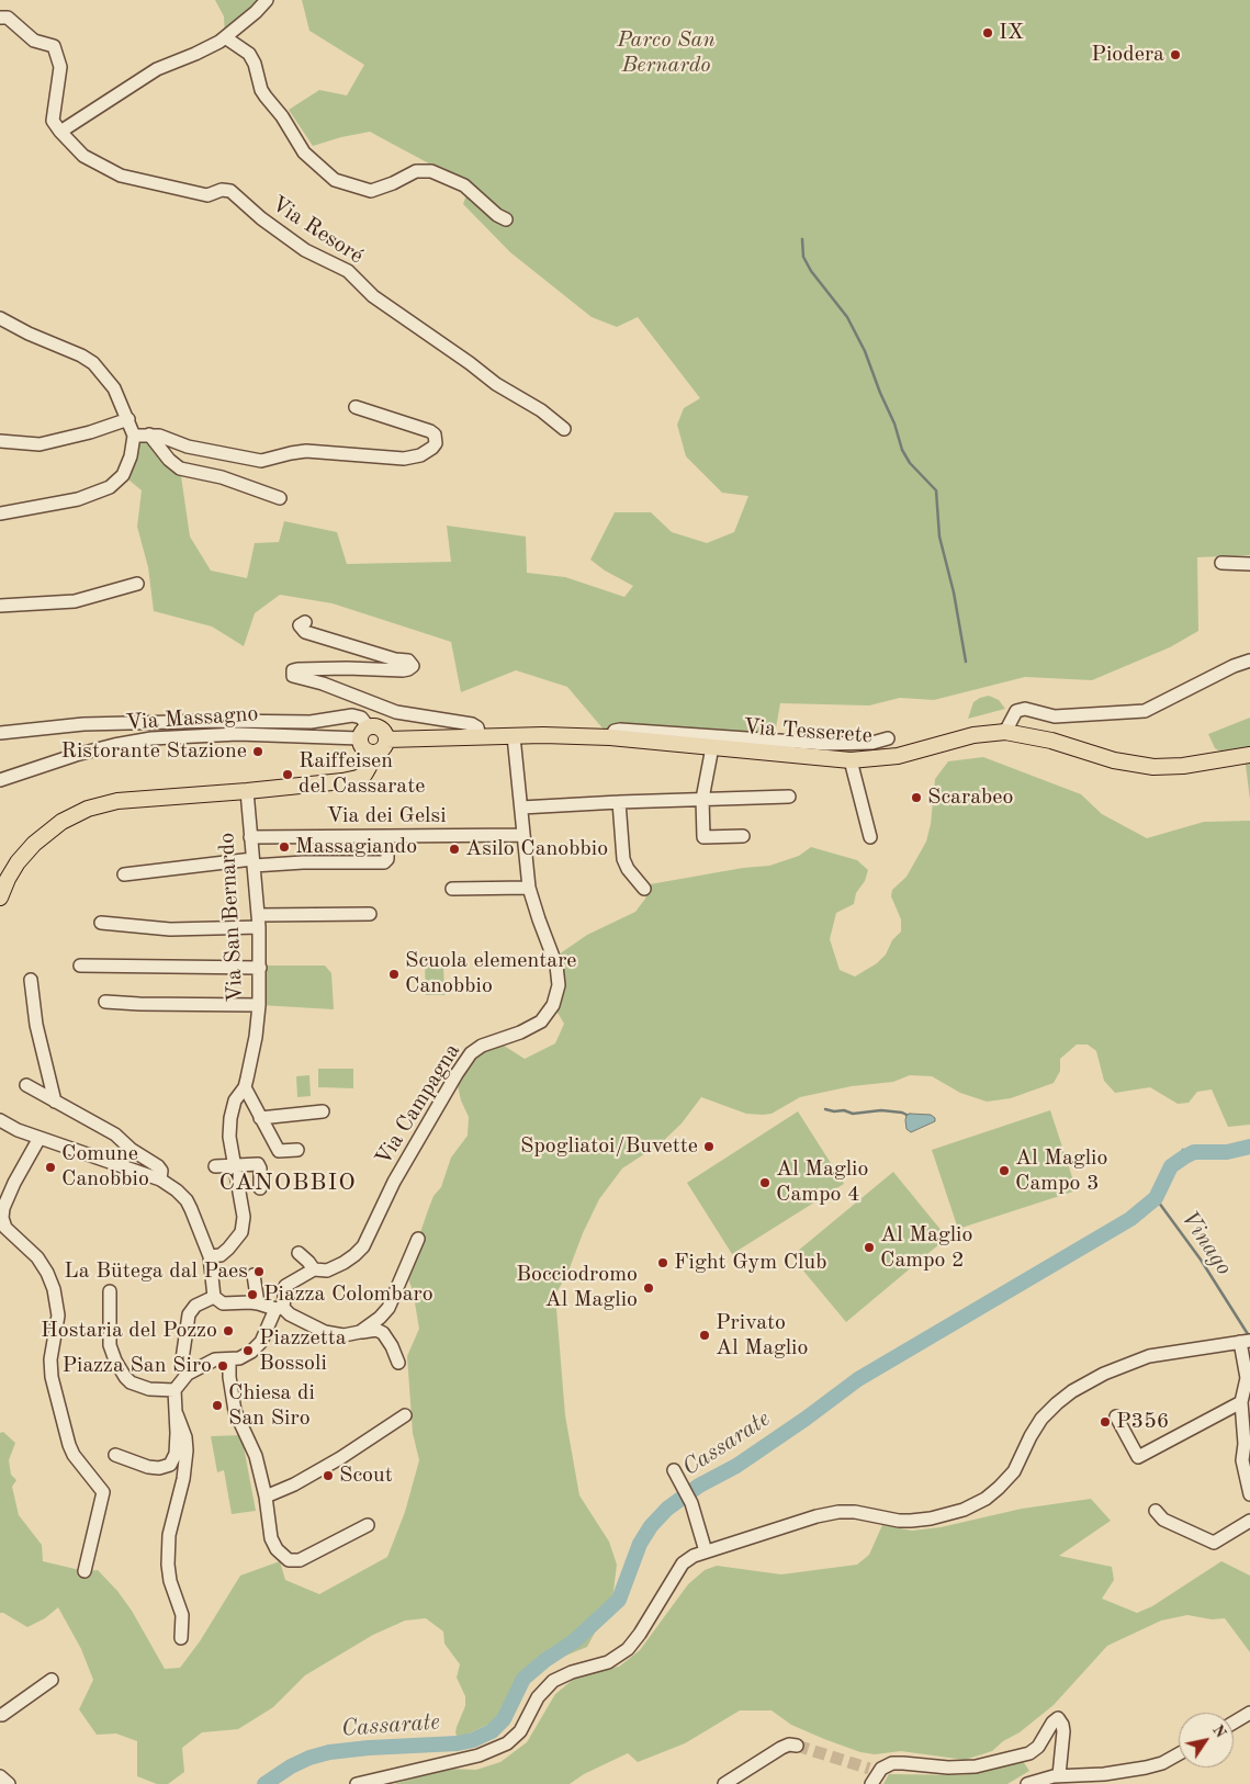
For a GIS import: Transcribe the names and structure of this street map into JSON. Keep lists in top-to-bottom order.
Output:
{
  "streets": {
    "main road": ["Via Tesserete"],
    "street": [
      "Via Resoré",
      "Via Massagno",
      "Via dei Gelsi",
      "Via San Bernardo",
      "Via Campagna"
    ]
  },
  "crossings": [
    ["Via Massagno", "Via Tesserete"],
    ["Via Tesserete", "Via Campagna"],
    ["Via dei Gelsi", "Via San Bernardo"],
    ["Via dei Gelsi", "Via Campagna"]
  ],
  "districts": ["CANOBBIO"],
  "water": ["Vinago", "Cassarate"],
  "parks": ["Parco San Bernardo"],
  "places": [
    "IX",
    "Piodera",
    "Ristorante Stazione",
    "Raiffeisen del Cassarate",
    "Scarabeo",
    "Massagiando",
    "Asilo Canobbio",
    "Scuola elementare Canobbio",
    "Spogliatoi/Buvette",
    "Comune Canobbio",
    "Al Maglio Campo 3",
    "Al Maglio Campo 4",
    "Al Maglio Campo 2",
    "Fight Gym Club",
    "La Bütega dal Paes",
    "Bocciodromo Al Maglio",
    "Piazza Colombaro",
    "Hostaria del Pozzo",
    "Privato Al Maglio",
    "Piazzetta Bossoli",
    "Piazza San Siro",
    "Chiesa di San Siro",
    "P356",
    "Scout"
  ],
  "north": "top right"
}
